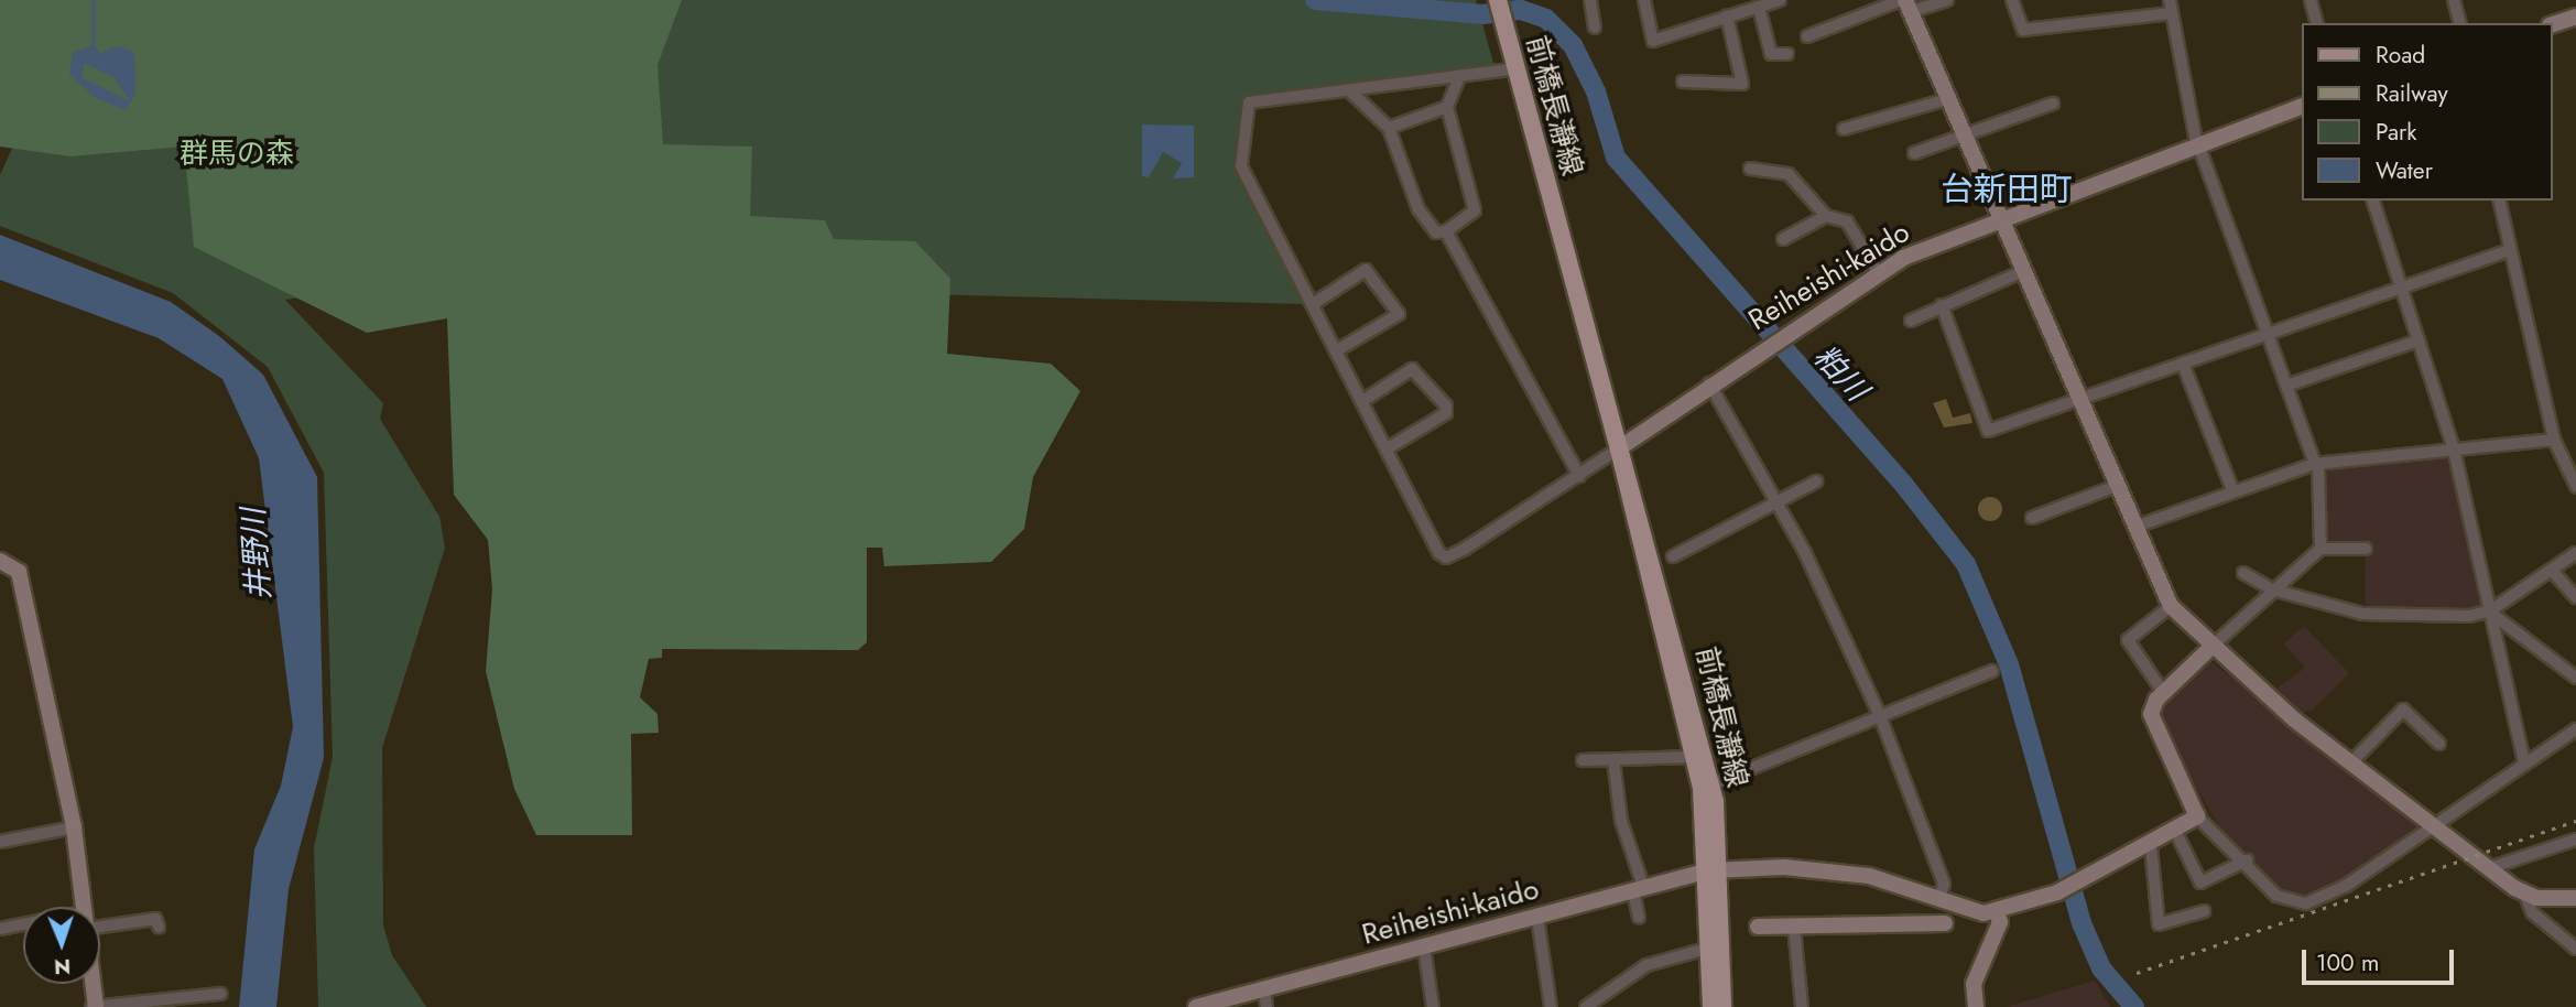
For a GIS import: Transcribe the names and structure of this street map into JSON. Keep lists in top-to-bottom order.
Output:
{
  "streets": {
    "main road": ["前橋長瀞線"],
    "street": ["Reiheishi-kaido"]
  },
  "crossings": [
    ["前橋長瀞線", "Reiheishi-kaido"]
  ],
  "districts": ["台新田町"],
  "water": ["粕川", "井野川"],
  "parks": ["群馬の森"],
  "legend": [
    "Road",
    "Railway",
    "Park",
    "Water"
  ],
  "scale_bar": "100 m",
  "north": "bottom"
}
